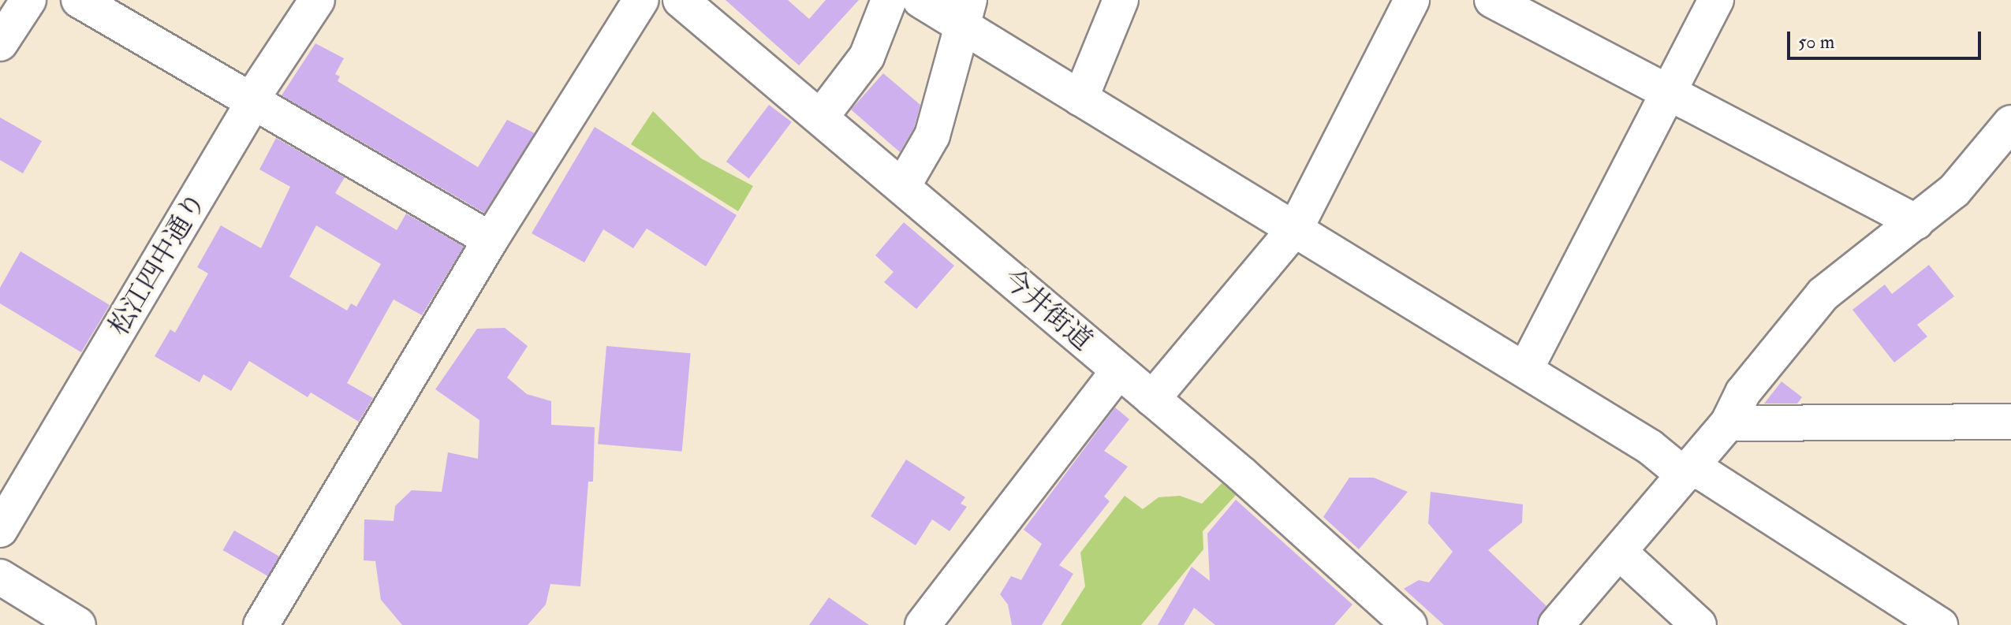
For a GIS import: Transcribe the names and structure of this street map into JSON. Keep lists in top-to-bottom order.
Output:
{
  "streets": {
    "street": ["松江四中通り", "今井街道"]
  },
  "scale_bar": "50 m"
}
